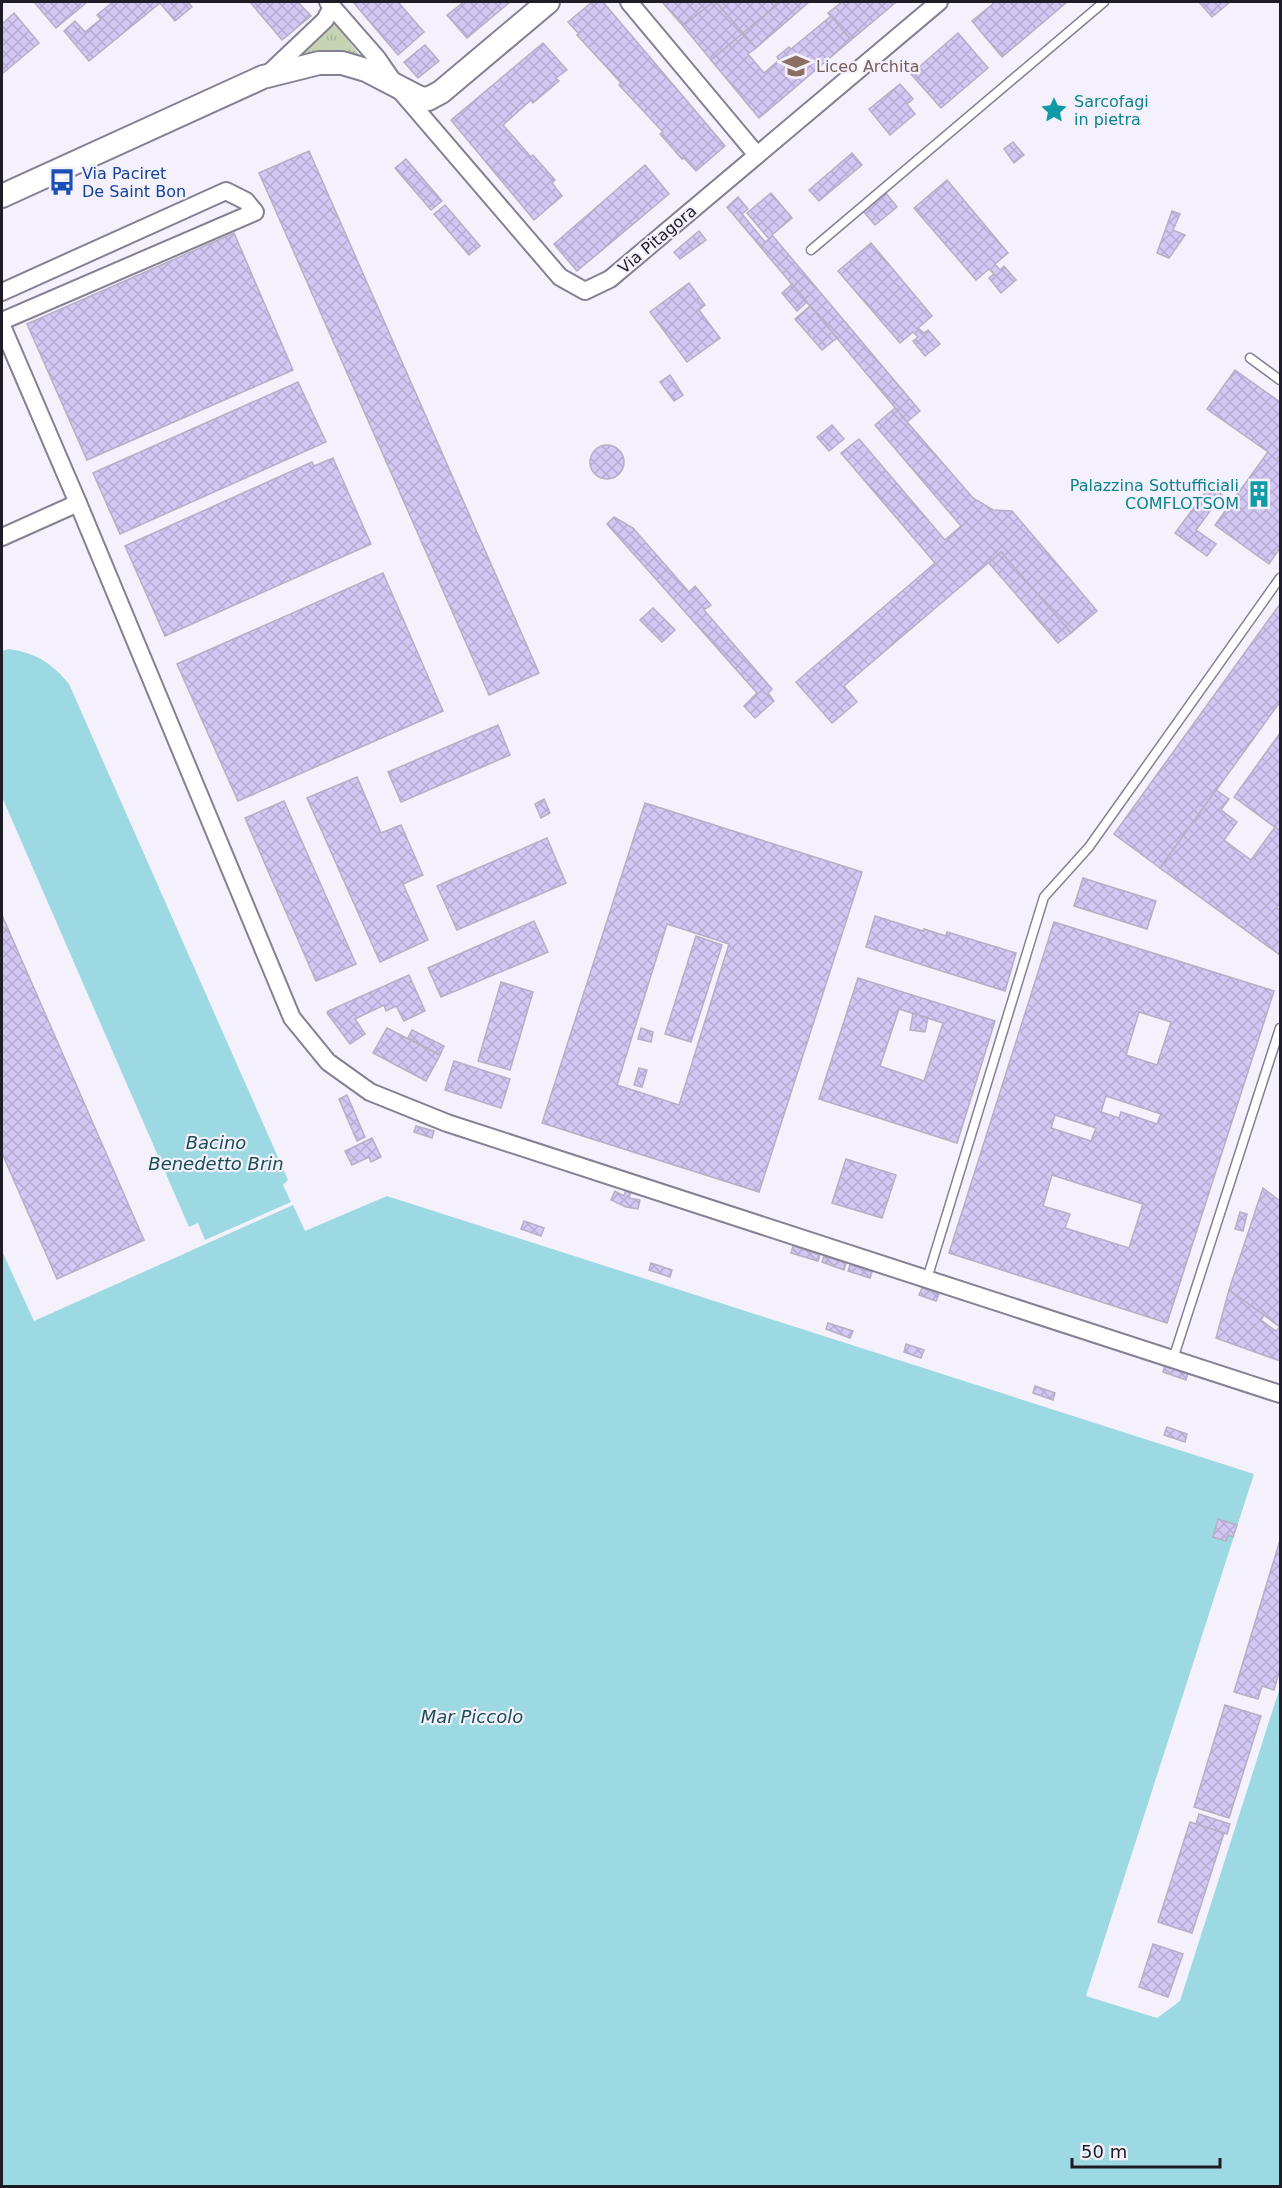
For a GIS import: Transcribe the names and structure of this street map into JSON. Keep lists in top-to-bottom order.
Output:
{
  "streets": {
    "street": ["Via Pitagora"]
  },
  "water": ["Bacino Benedetto Brin", "Mar Piccolo"],
  "places": {
    "school or university": ["Liceo Archita"],
    "place": ["Sarcofagi in pietra"],
    "bus stop": ["Via Paciret De Saint Bon"],
    "building": ["Palazzina Sottufficiali COMFLOTSOM"]
  },
  "scale_bar": "50 m"
}
